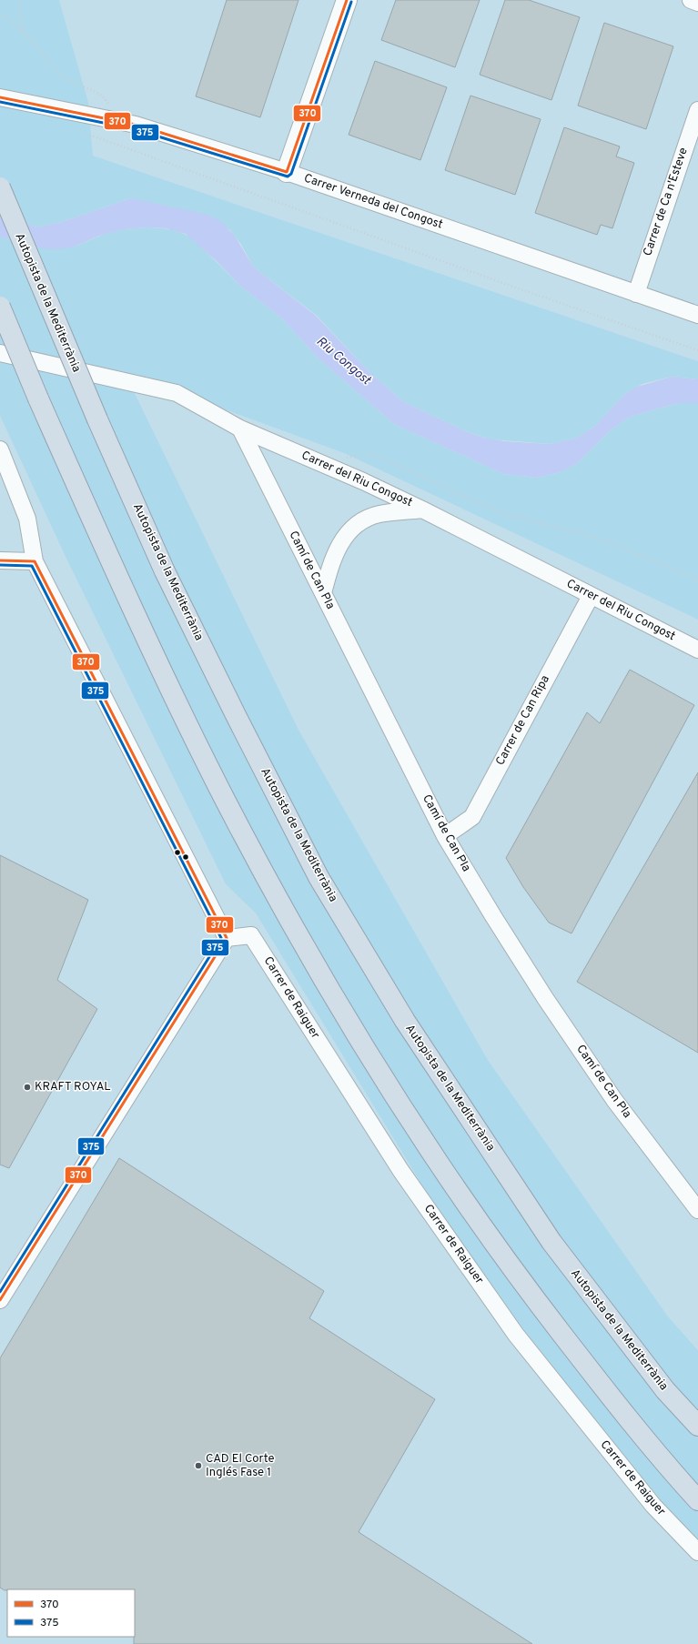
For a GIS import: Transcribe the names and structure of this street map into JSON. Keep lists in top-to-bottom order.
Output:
{
  "streets": {
    "highway": ["Autopista de la Mediterrània"],
    "street": [
      "Carrer Verneda del Congost",
      "Carrer de Ca n'Esteve",
      "Carrer del Riu Congost",
      "Camí de Can Pla",
      "Carrer de Can Ripa",
      "Carrer de Raiguer"
    ]
  },
  "crossings": [
    ["Carrer Verneda del Congost", "Carrer de Ca n'Esteve"],
    ["Carrer del Riu Congost", "Camí de Can Pla"],
    ["Carrer del Riu Congost", "Carrer de Can Ripa"],
    ["Camí de Can Pla", "Carrer de Can Ripa"]
  ],
  "water": ["Riu Congost"],
  "places": ["KRAFT ROYAL", "CAD El Corte Inglés Fase 1"],
  "lines": ["transit line 370", "transit line 375"],
  "legend": ["370", "375"]
}
